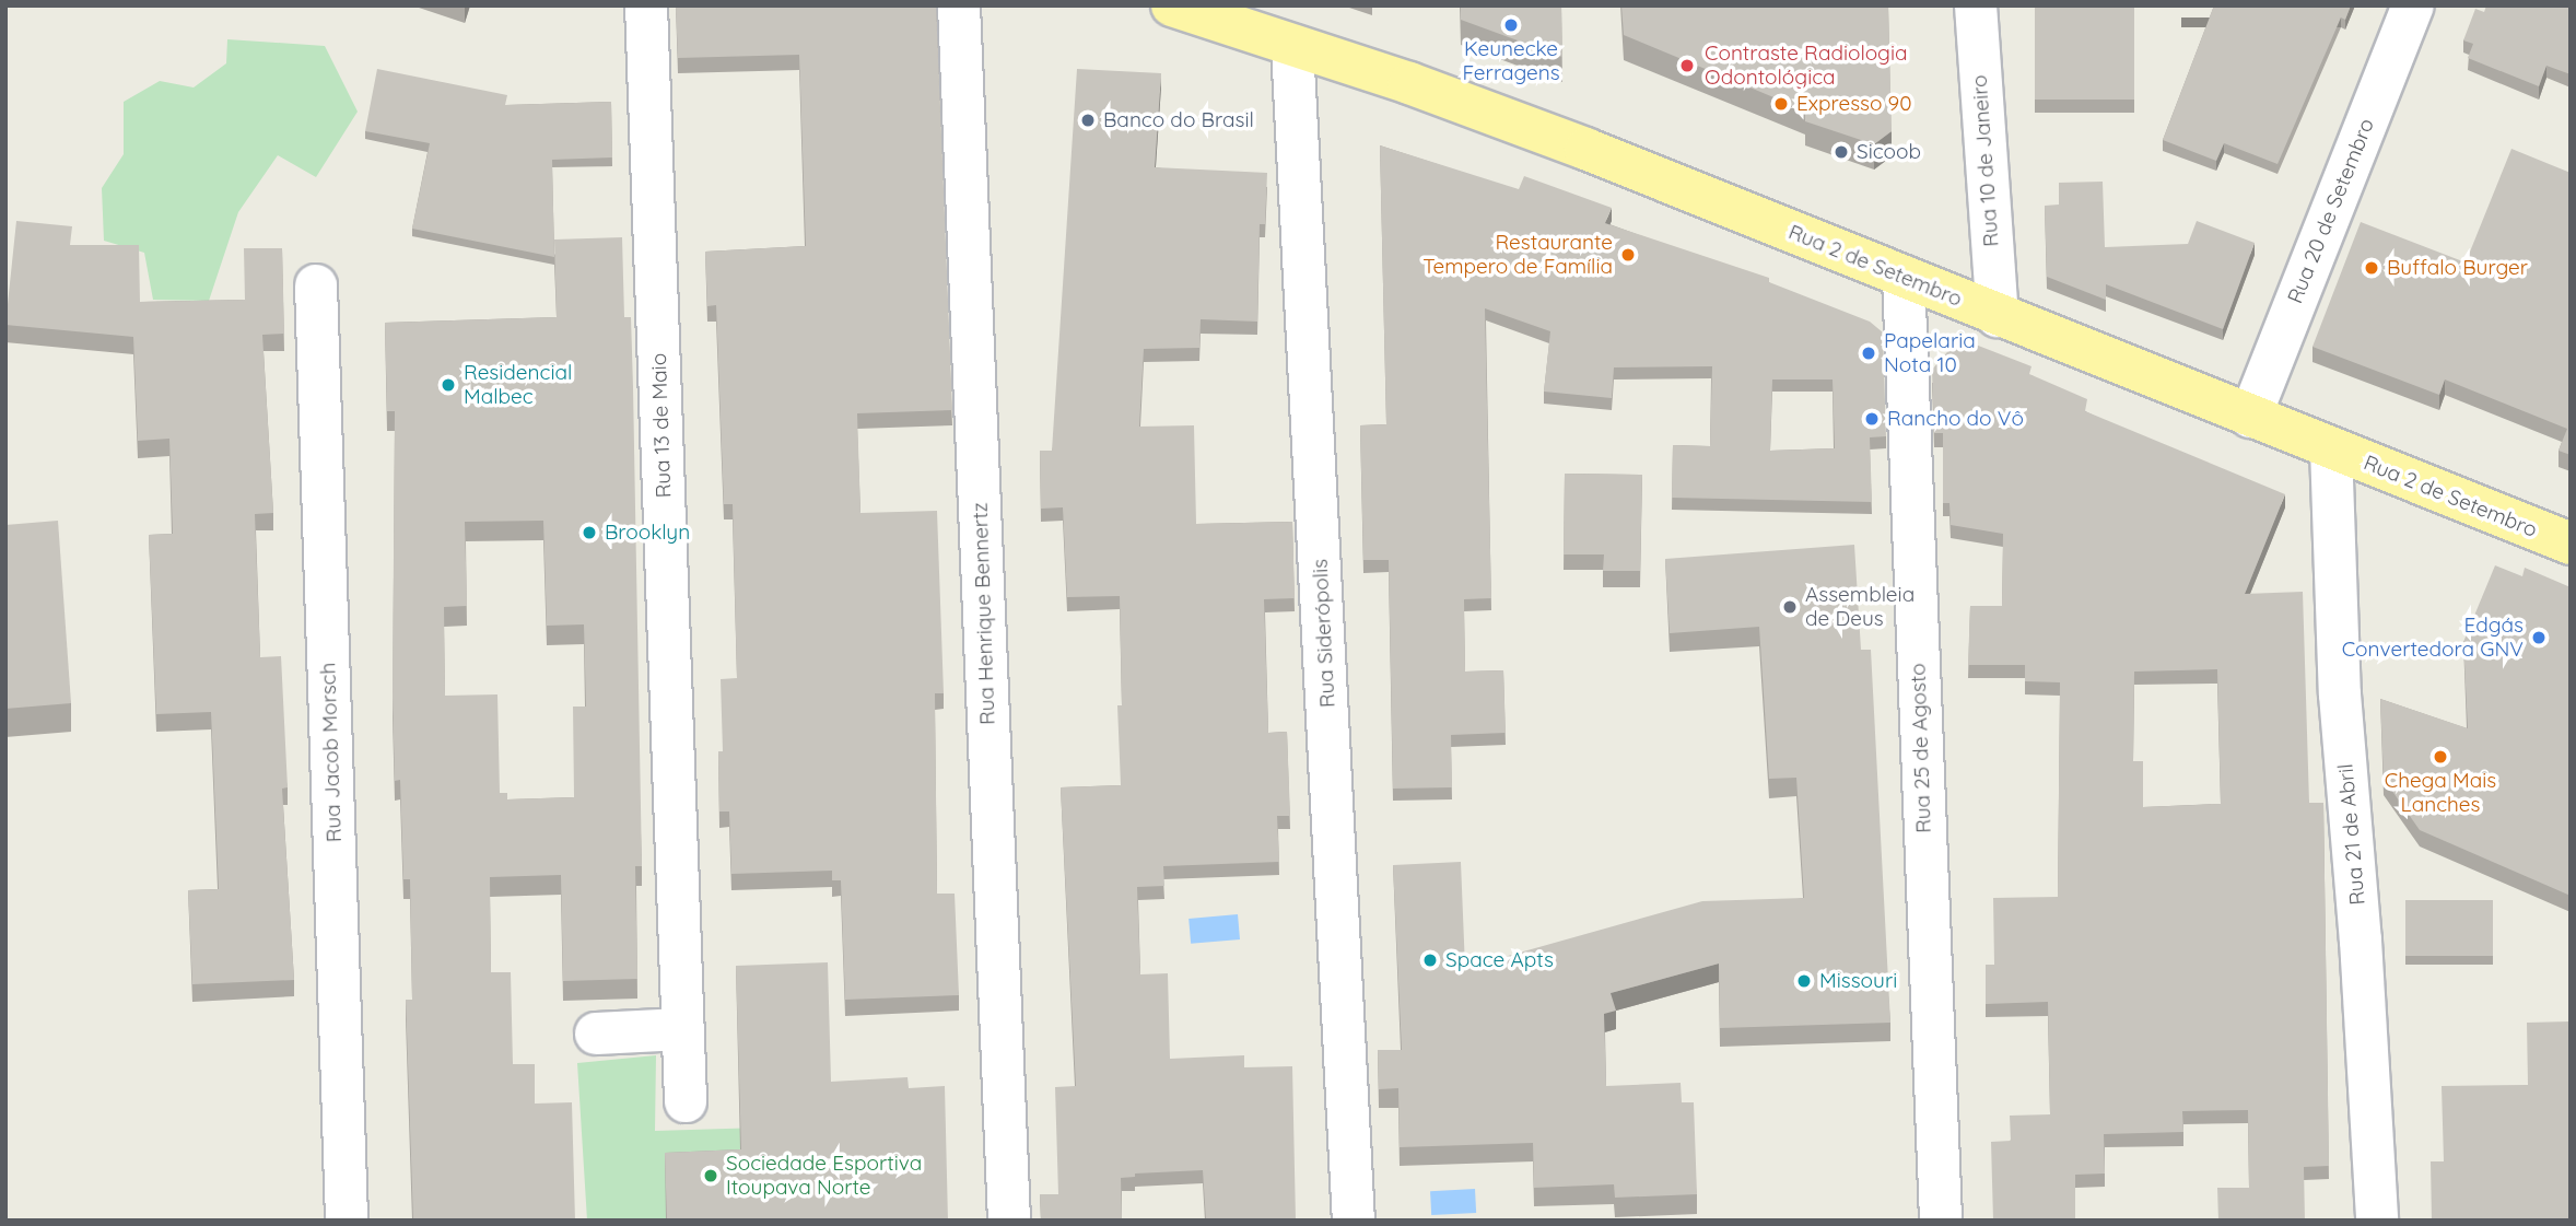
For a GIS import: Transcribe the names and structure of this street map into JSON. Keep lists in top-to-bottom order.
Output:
{
  "streets": {
    "main road": ["Rua 2 de Setembro"],
    "street": [
      "Rua 10 de Janeiro",
      "Rua 20 de Setembro",
      "Rua 13 de Maio",
      "Rua Henrique Bennertz",
      "Rua Siderópolis",
      "Rua 25 de Agosto",
      "Rua Jacob Morsch",
      "Rua 21 de Abril"
    ]
  },
  "crossings": [
    ["Rua 10 de Janeiro", "Rua 2 de Setembro"],
    ["Rua 20 de Setembro", "Rua 2 de Setembro"],
    ["Rua 2 de Setembro", "Rua Siderópolis"],
    ["Rua 2 de Setembro", "Rua 25 de Agosto"],
    ["Rua 2 de Setembro", "Rua 21 de Abril"]
  ],
  "places": [
    "Keunecke Ferragens",
    "Contraste Radiologia Odontológica",
    "Expresso 90",
    "Banco do Brasil",
    "Sicoob",
    "Restaurante Tempero de Família",
    "Buffalo Burger",
    "Papelaria Nota 10",
    "Residencial Malbec",
    "Rancho do Vô",
    "Brooklyn",
    "Assembleia de Deus",
    "Edgás Convertedora GNV",
    "Chega Mais Lanches",
    "Space Apts",
    "Missouri",
    "Sociedade Esportiva Itoupava Norte"
  ]
}
